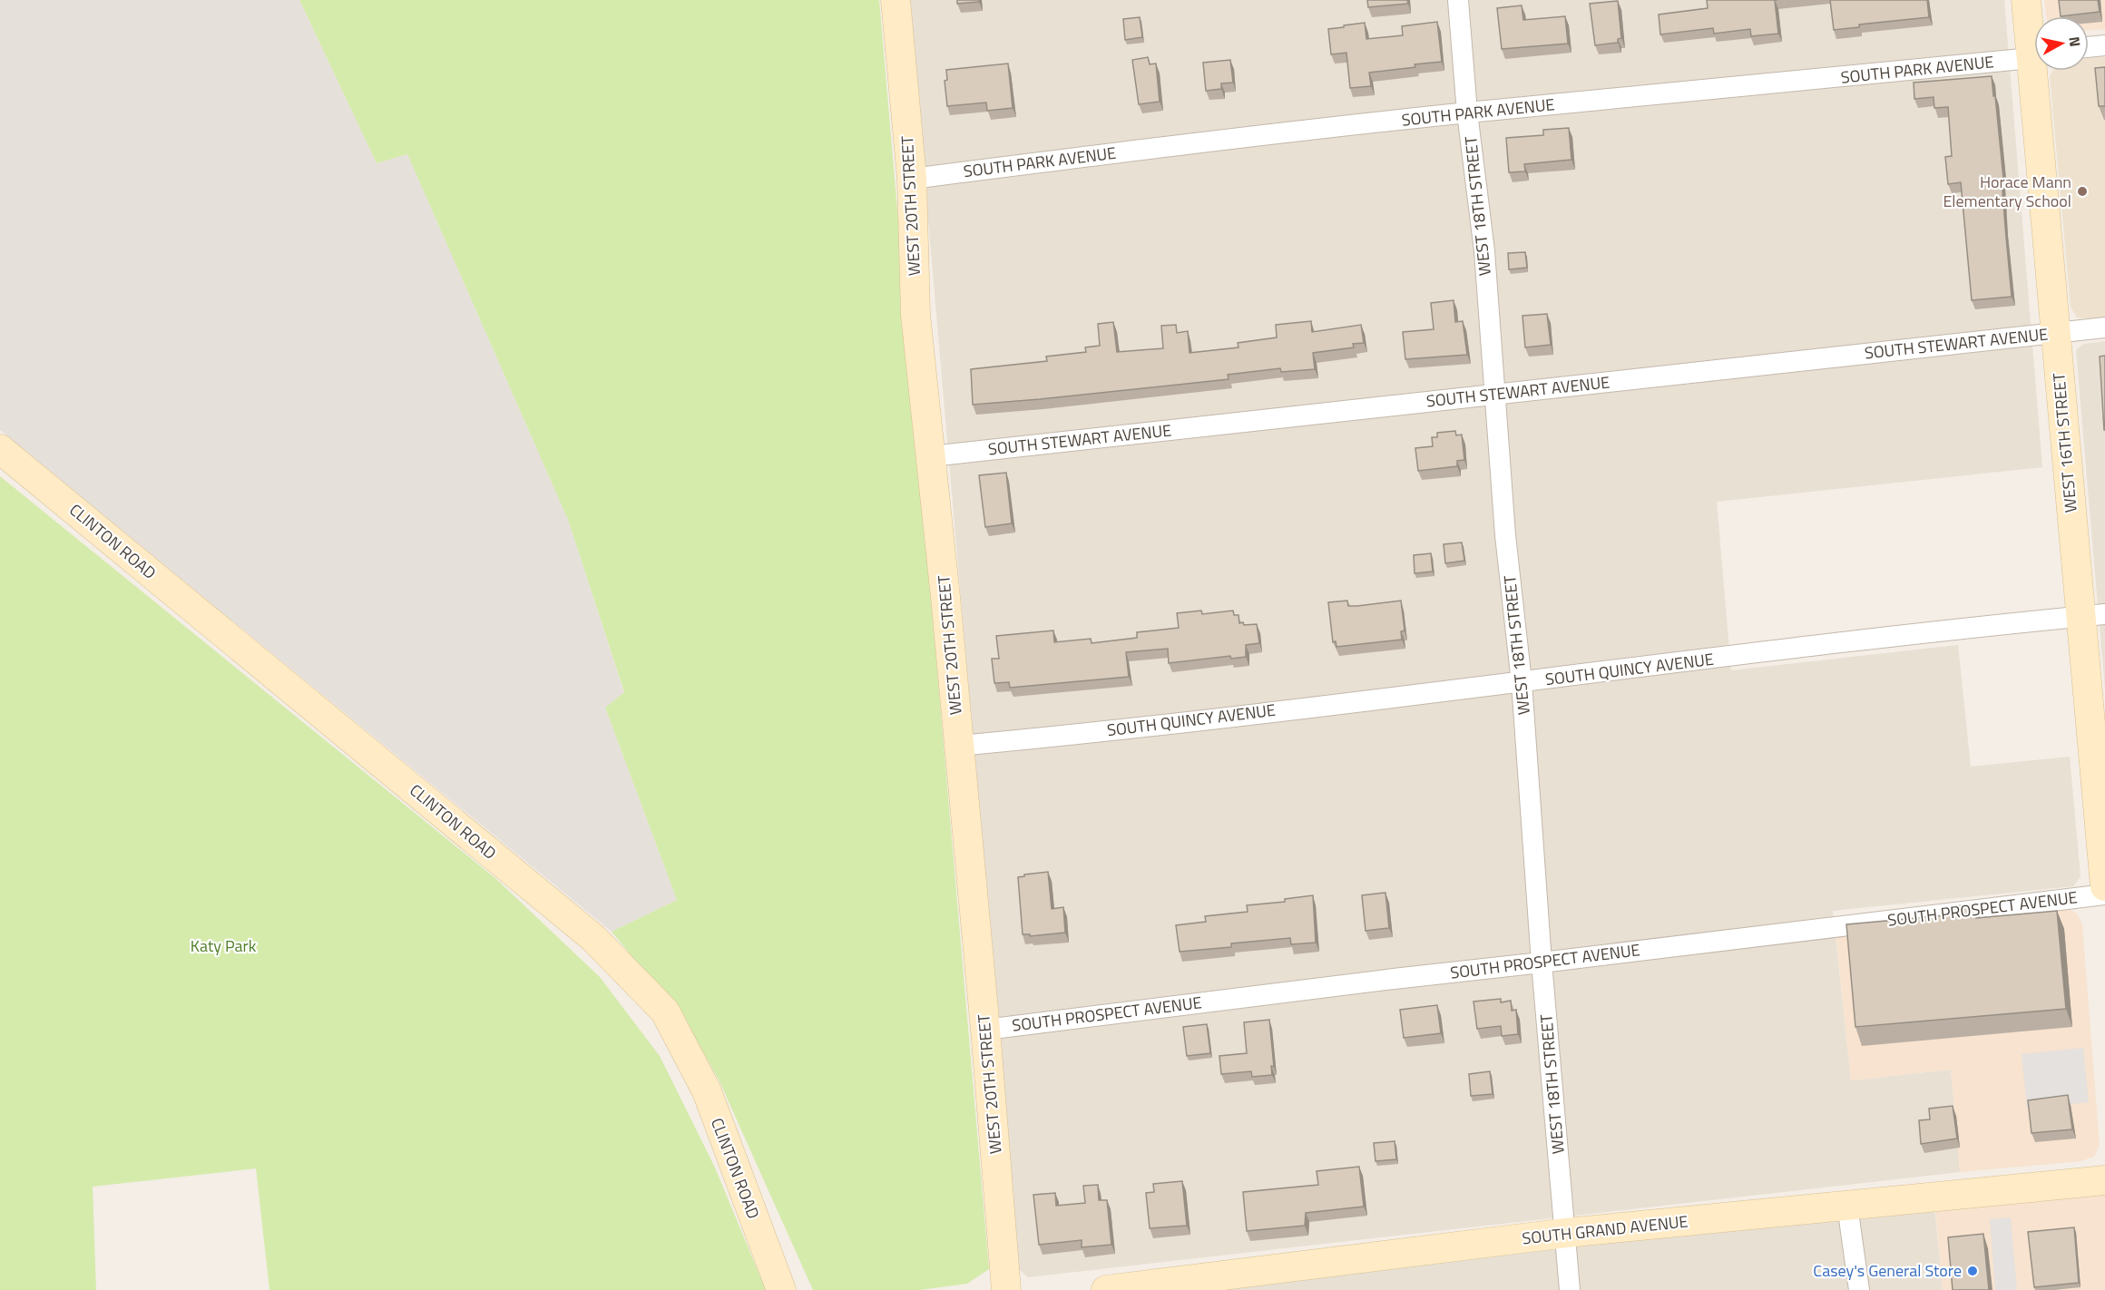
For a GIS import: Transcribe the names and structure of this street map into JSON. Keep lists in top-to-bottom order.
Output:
{
  "streets": {
    "street": [
      "SOUTH PARK AVENUE",
      "WEST 20TH STREET",
      "WEST 18TH STREET",
      "SOUTH STEWART AVENUE",
      "WEST 16TH STREET",
      "CLINTON ROAD",
      "SOUTH QUINCY AVENUE",
      "SOUTH PROSPECT AVENUE",
      "SOUTH GRAND AVENUE"
    ]
  },
  "crossings": [
    ["SOUTH PARK AVENUE", "WEST 20TH STREET"],
    ["SOUTH PARK AVENUE", "WEST 18TH STREET"],
    ["WEST 20TH STREET", "SOUTH STEWART AVENUE"],
    ["WEST 20TH STREET", "SOUTH QUINCY AVENUE"],
    ["WEST 20TH STREET", "SOUTH PROSPECT AVENUE"],
    ["WEST 18TH STREET", "SOUTH STEWART AVENUE"],
    ["WEST 18TH STREET", "SOUTH QUINCY AVENUE"],
    ["WEST 18TH STREET", "SOUTH PROSPECT AVENUE"],
    ["WEST 18TH STREET", "SOUTH GRAND AVENUE"],
    ["SOUTH STEWART AVENUE", "WEST 16TH STREET"],
    ["WEST 16TH STREET", "SOUTH QUINCY AVENUE"]
  ],
  "parks": ["Katy Park"],
  "places": ["Horace Mann Elementary School", "Casey's General Store"],
  "north": "right"
}
